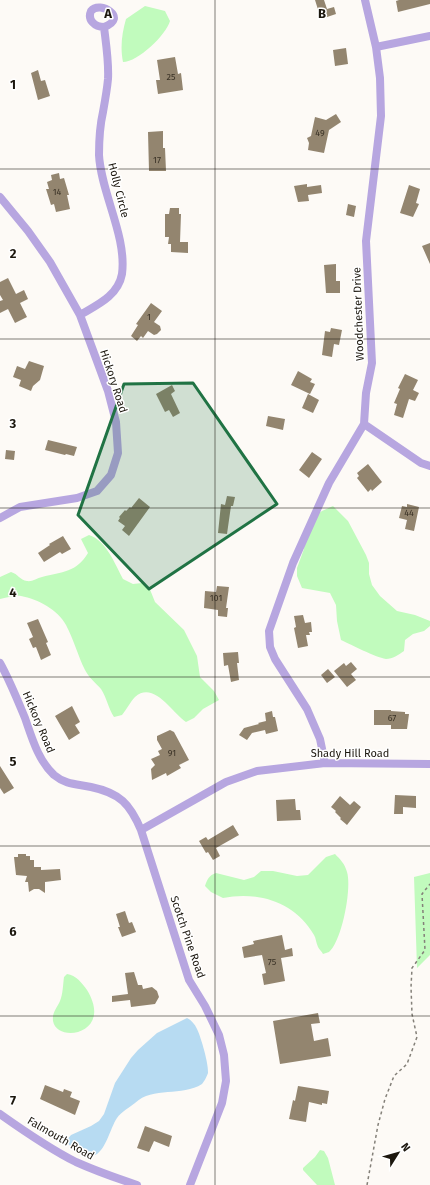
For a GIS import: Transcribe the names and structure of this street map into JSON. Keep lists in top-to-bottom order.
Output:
{
  "streets": {
    "street": [
      "Holly Circle",
      "Woodchester Drive",
      "Hickory Road",
      "Shady Hill Road",
      "Scotch Pine Road",
      "Falmouth Road"
    ]
  },
  "crossings": [
    ["Holly Circle", "Hickory Road"],
    ["Woodchester Drive", "Shady Hill Road"],
    ["Hickory Road", "Shady Hill Road"],
    ["Hickory Road", "Scotch Pine Road"],
    ["Shady Hill Road", "Scotch Pine Road"]
  ],
  "house_numbers": [
    "25",
    "49",
    "17",
    "14",
    "1",
    "44",
    "101",
    "67",
    "91",
    "75"
  ],
  "north": "top right",
  "grid": {
    "columns": ["A", "B"],
    "rows": [
      "1",
      "2",
      "3",
      "4",
      "5",
      "6",
      "7"
    ]
  }
}
